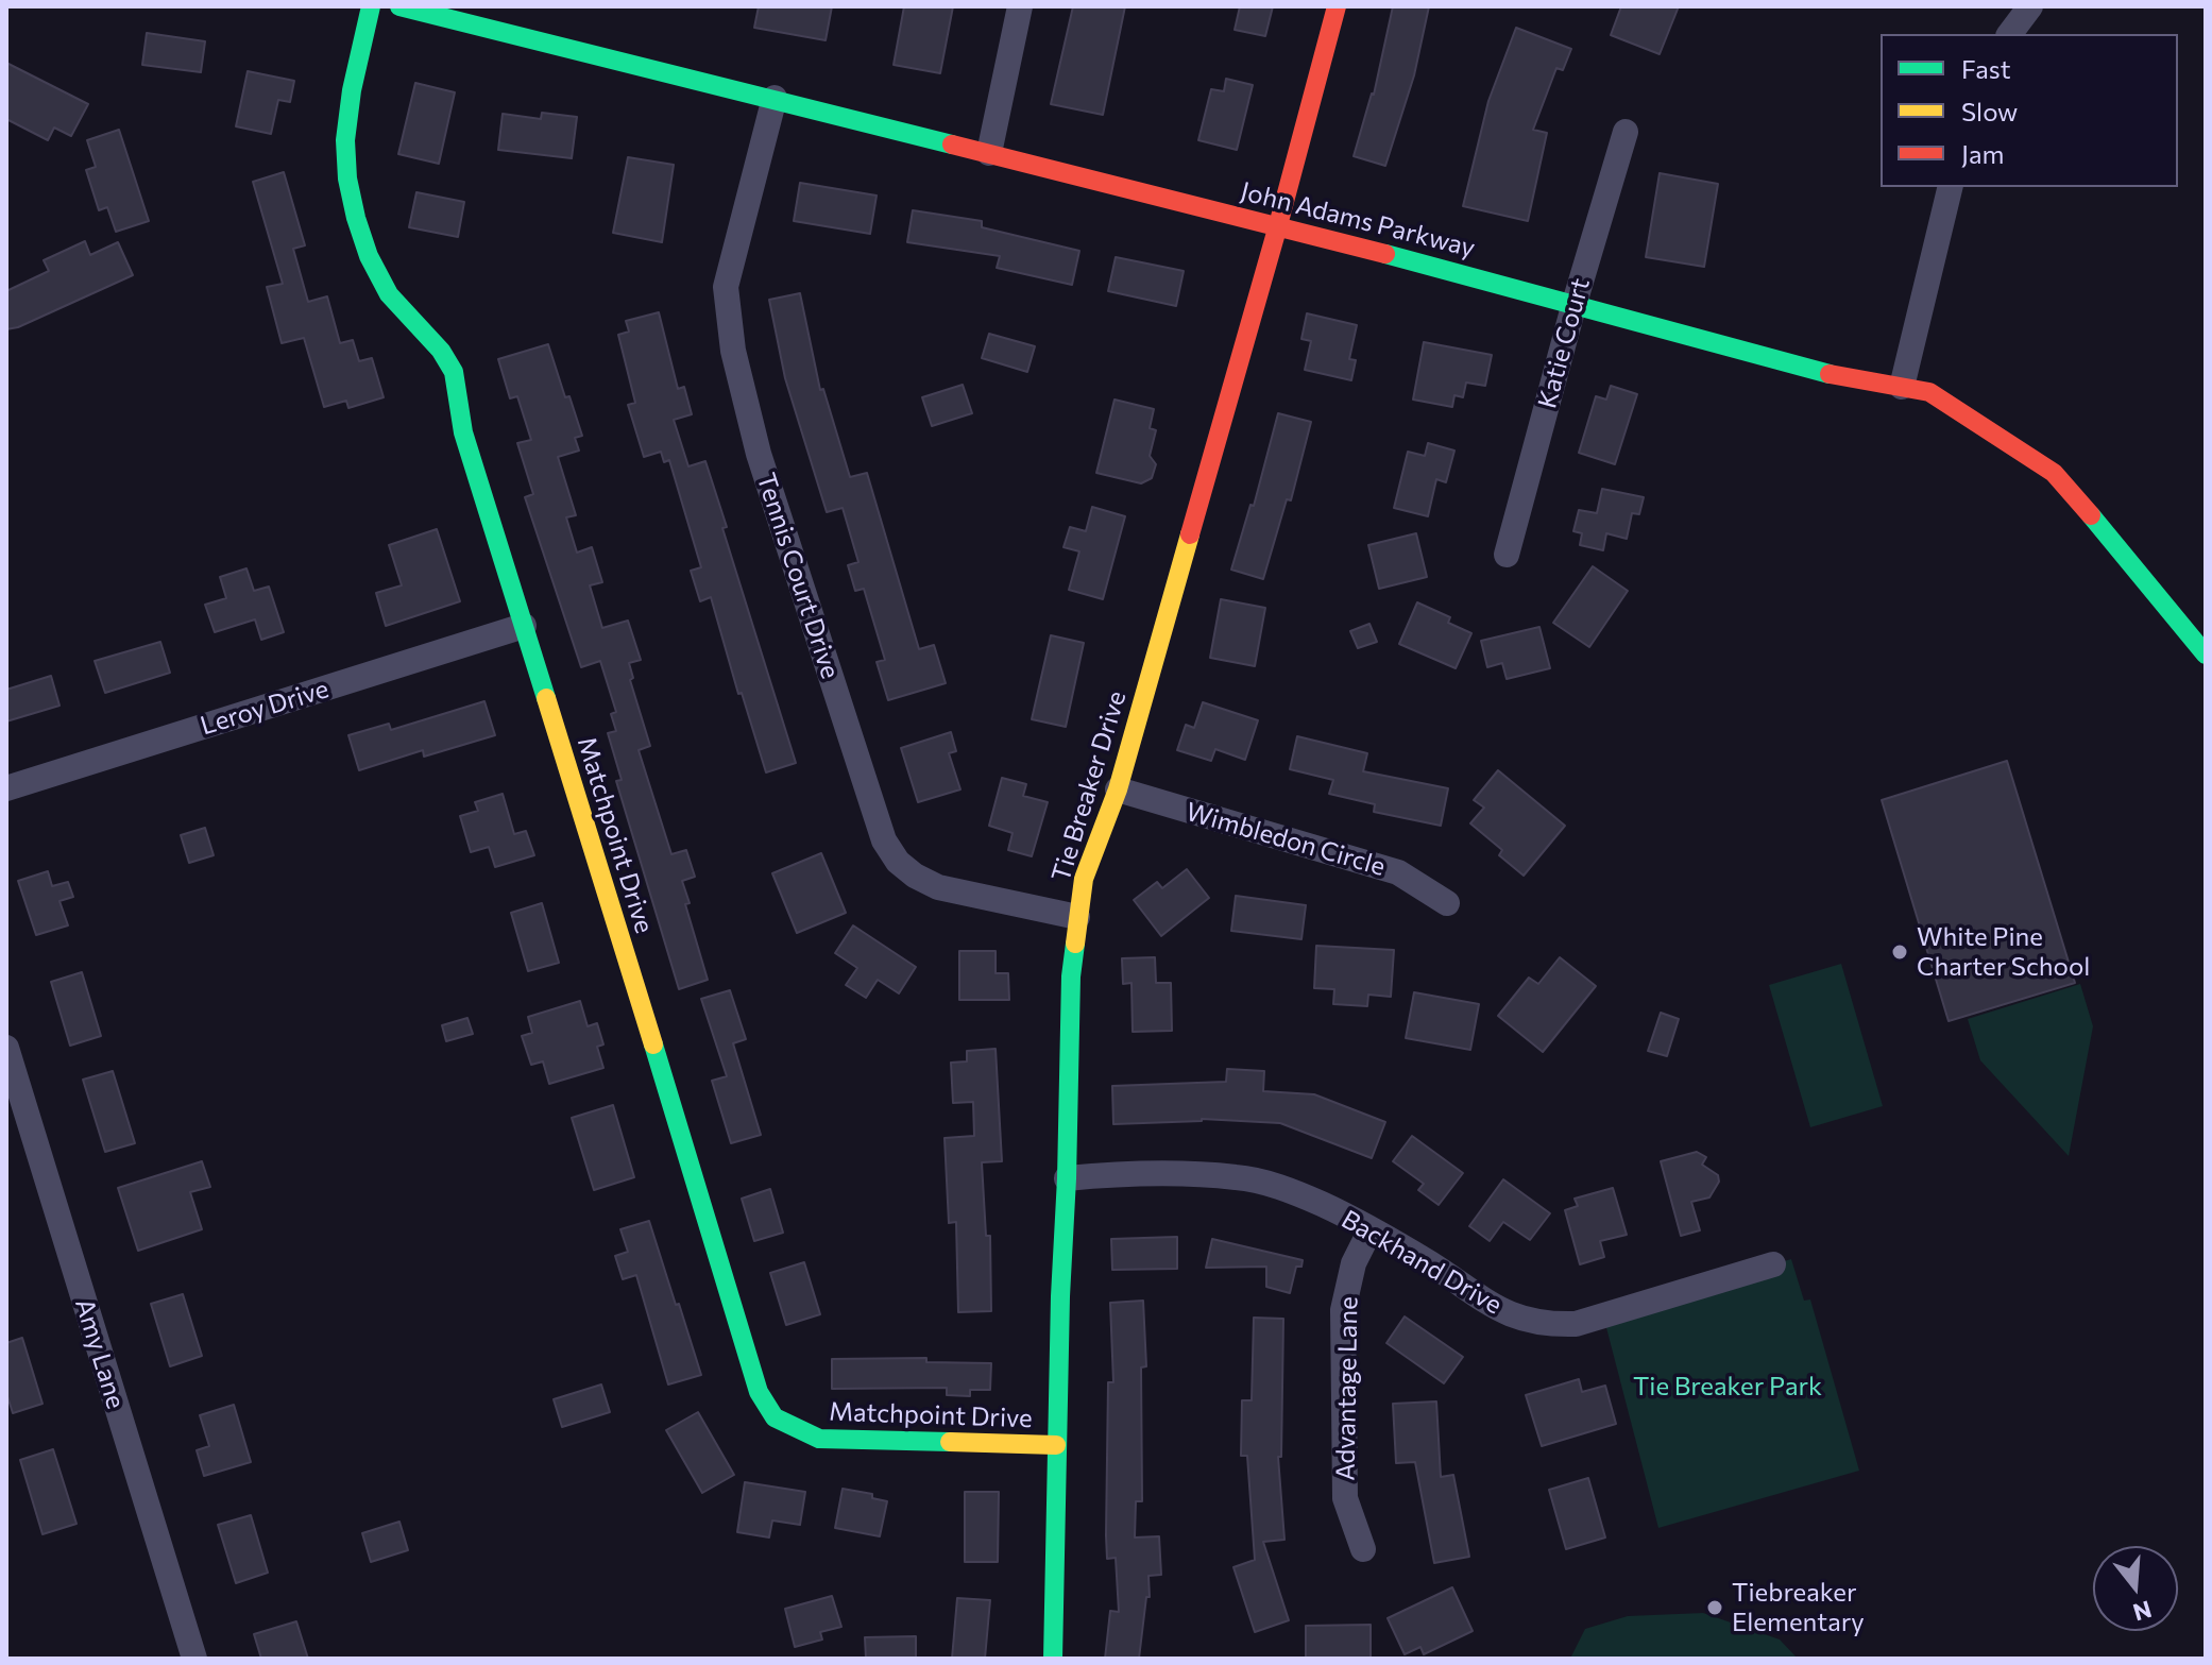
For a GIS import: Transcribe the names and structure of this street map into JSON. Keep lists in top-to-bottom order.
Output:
{
  "streets": {
    "street": [
      "John Adams Parkway",
      "Katie Court",
      "Tennis Court Drive",
      "Leroy Drive",
      "Tie Breaker Drive",
      "Matchpoint Drive",
      "Wimbledon Circle",
      "Backhand Drive",
      "Amy Lane",
      "Advantage Lane"
    ]
  },
  "crossings": [
    ["John Adams Parkway", "Katie Court"],
    ["John Adams Parkway", "Tennis Court Drive"],
    ["John Adams Parkway", "Tie Breaker Drive"],
    ["Tennis Court Drive", "Tie Breaker Drive"],
    ["Leroy Drive", "Matchpoint Drive"],
    ["Tie Breaker Drive", "Matchpoint Drive"],
    ["Tie Breaker Drive", "Wimbledon Circle"],
    ["Tie Breaker Drive", "Backhand Drive"],
    ["Backhand Drive", "Advantage Lane"]
  ],
  "parks": ["Tie Breaker Park"],
  "places": ["White Pine Charter School", "Tiebreaker Elementary"],
  "legend": ["Fast", "Slow", "Jam"],
  "north": "bottom"
}
